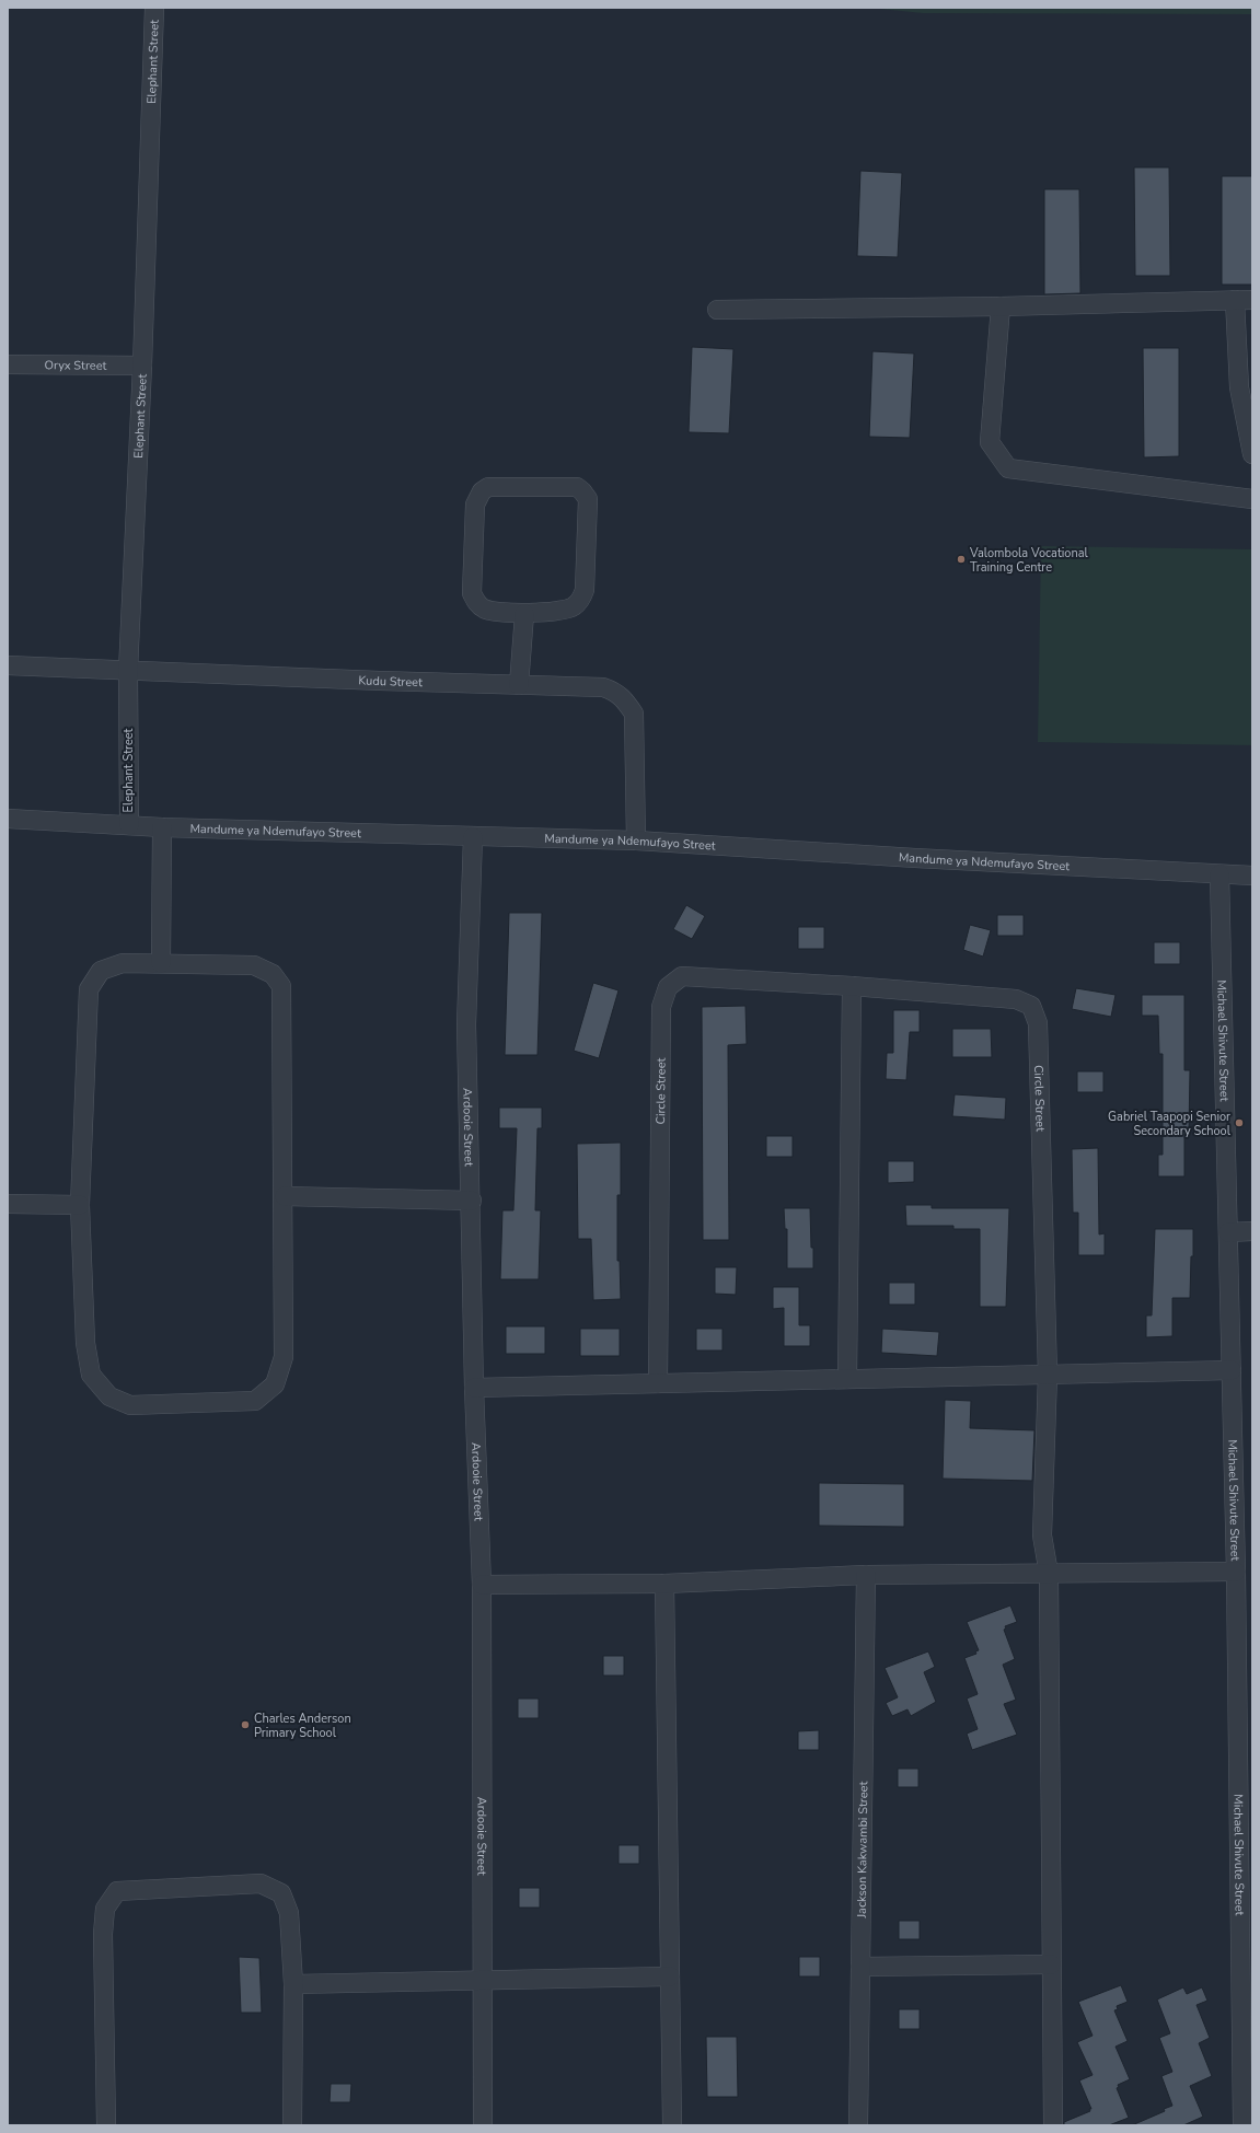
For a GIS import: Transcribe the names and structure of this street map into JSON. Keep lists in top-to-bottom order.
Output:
{
  "streets": {
    "street": [
      "Elephant Street",
      "Oryx Street",
      "Kudu Street",
      "Mandume ya Ndemufayo Street",
      "Michael Shivute Street",
      "Circle Street",
      "Ardooie Street",
      "Jackson Kakwambi Street"
    ]
  },
  "crossings": [
    ["Elephant Street", "Oryx Street"],
    ["Elephant Street", "Kudu Street"],
    ["Elephant Street", "Mandume ya Ndemufayo Street"],
    ["Kudu Street", "Mandume ya Ndemufayo Street"],
    ["Mandume ya Ndemufayo Street", "Michael Shivute Street"],
    ["Mandume ya Ndemufayo Street", "Ardooie Street"]
  ],
  "places": ["Valombola Vocational Training Centre", "Gabriel Taapopi Senior Secondary School", "Charles Anderson Primary School"]
}
